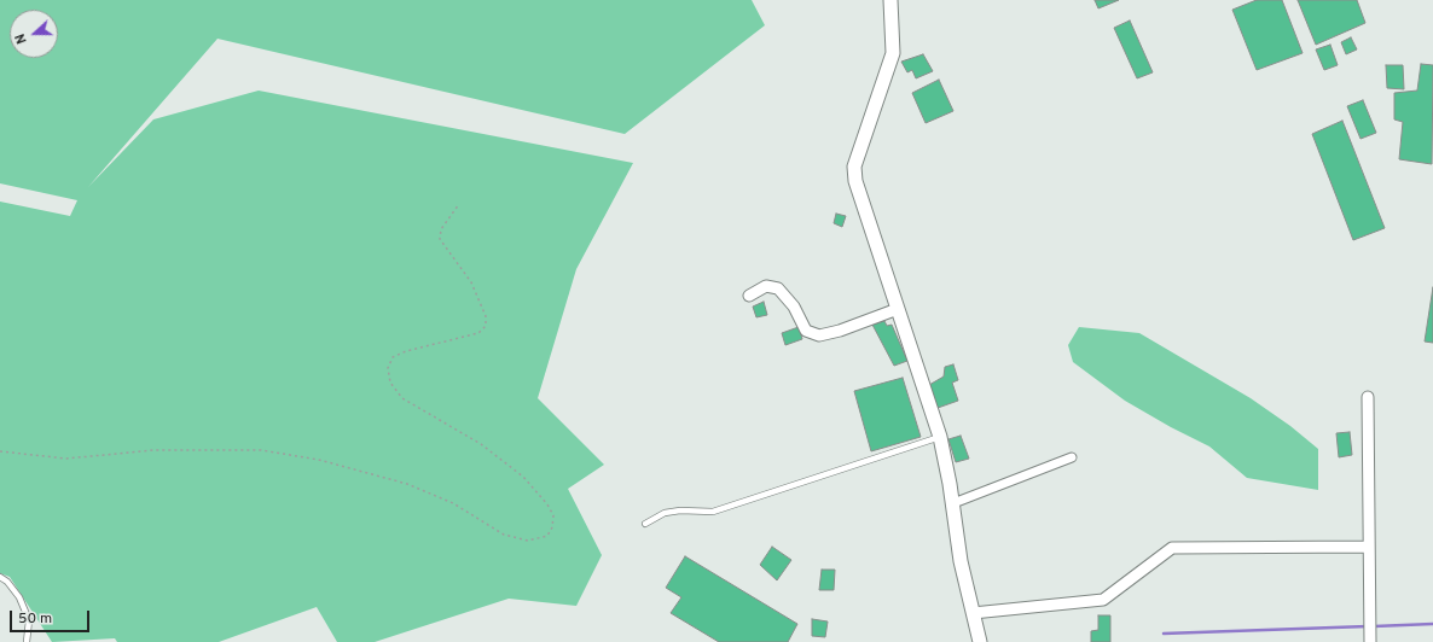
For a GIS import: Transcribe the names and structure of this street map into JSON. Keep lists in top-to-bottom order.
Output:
{
  "scale_bar": "50 m",
  "north": "left"
}
